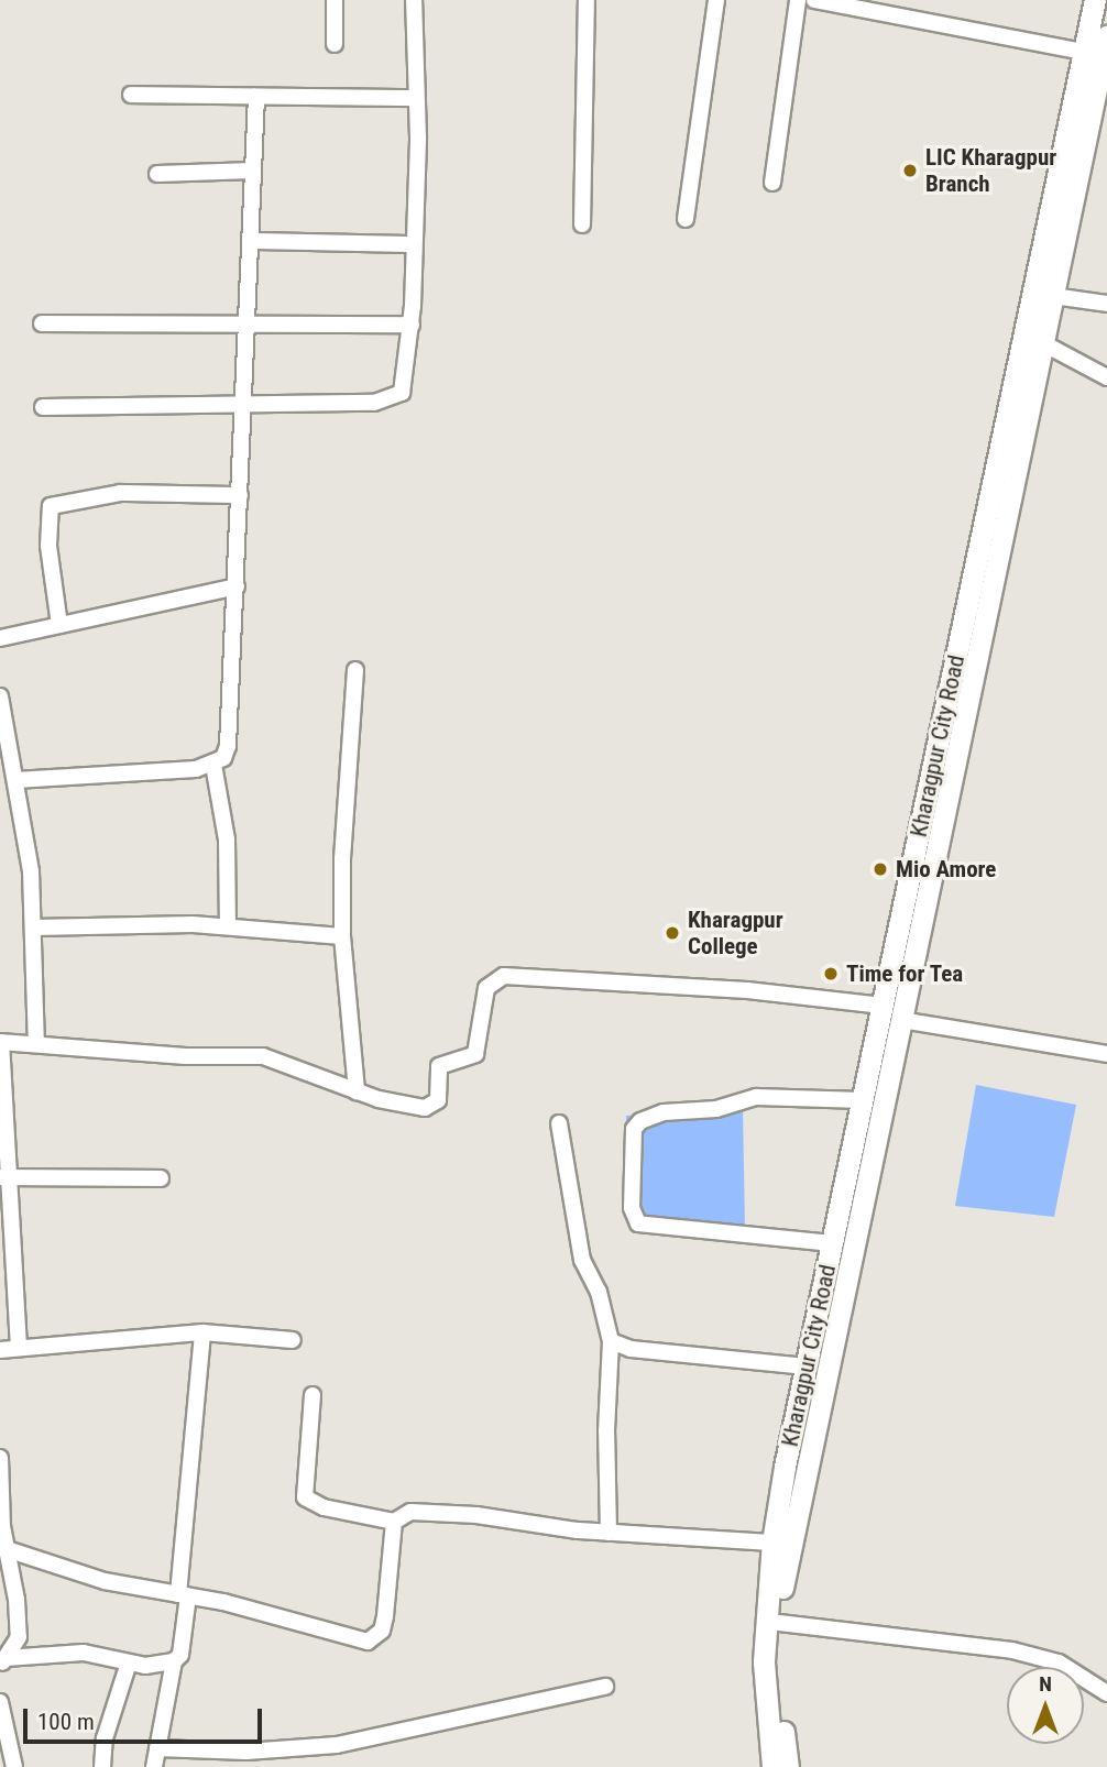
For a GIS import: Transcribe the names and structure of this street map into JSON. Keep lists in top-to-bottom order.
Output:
{
  "streets": {
    "main road": ["Kharagpur City Road"]
  },
  "places": [
    "LIC Kharagpur Branch",
    "Mio Amore",
    "Kharagpur College",
    "Time for Tea"
  ],
  "scale_bar": "100 m",
  "north": "top"
}
